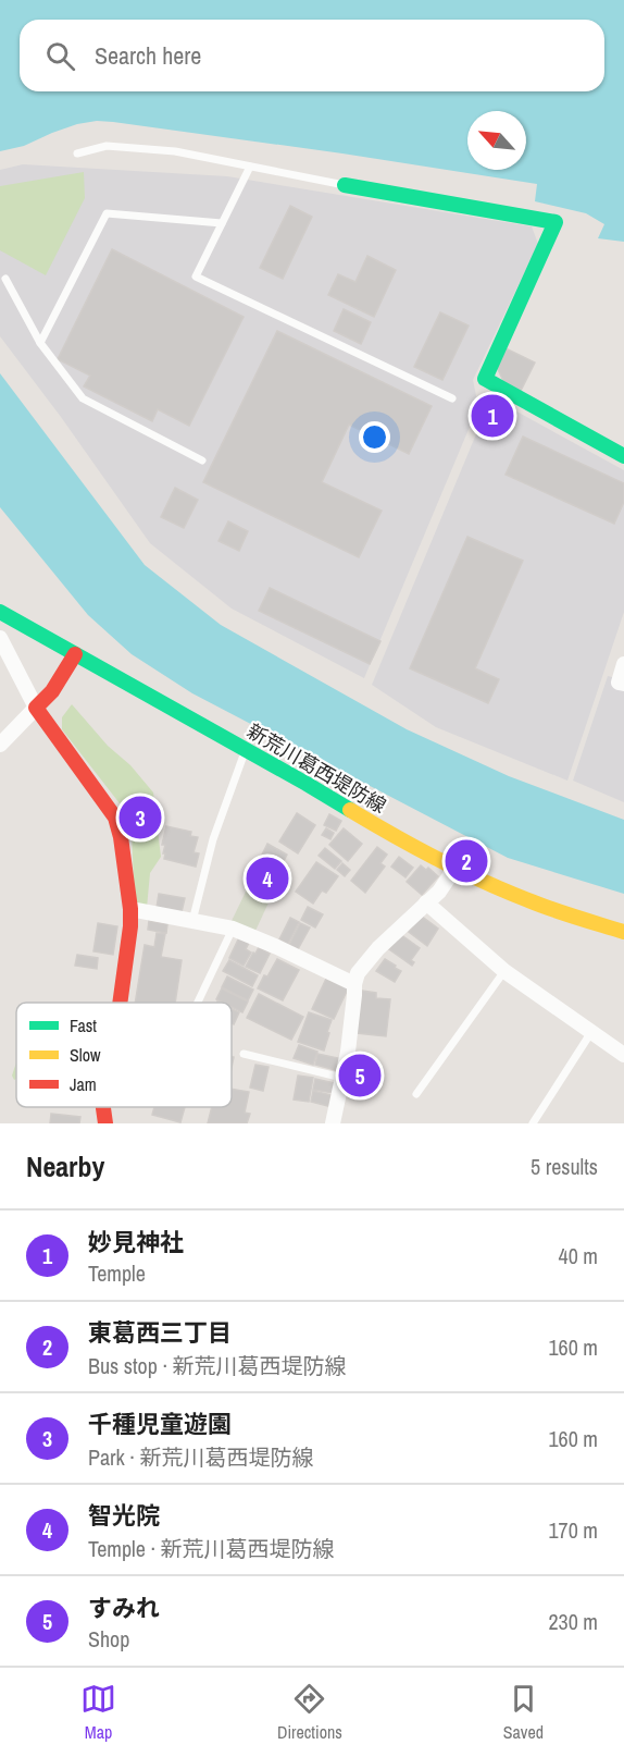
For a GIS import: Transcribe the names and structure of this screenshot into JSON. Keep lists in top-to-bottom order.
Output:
{
  "streets": {
    "street": ["新荒川葛西堤防線"]
  },
  "legend": ["Fast", "Slow", "Jam"],
  "north": "top left",
  "page": {
    "search": "Search here",
    "pins": [
      "1",
      "3",
      "2",
      "4",
      "5"
    ],
    "heading": ["Nearby", "5 results"],
    "list": [
      {
        "mark": "1",
        "name": "妙見神社",
        "note": "Temple",
        "value": "40 m"
      },
      {
        "mark": "2",
        "name": "東葛西三丁目",
        "note": "Bus stop · 新荒川葛西堤防線",
        "value": "160 m"
      },
      {
        "mark": "3",
        "name": "千種児童遊園",
        "note": "Park · 新荒川葛西堤防線",
        "value": "160 m"
      },
      {
        "mark": "4",
        "name": "智光院",
        "note": "Temple · 新荒川葛西堤防線",
        "value": "170 m"
      },
      {
        "mark": "5",
        "name": "すみれ",
        "note": "Shop",
        "value": "230 m"
      }
    ],
    "nav": ["Map", "Directions", "Saved"]
  }
}
